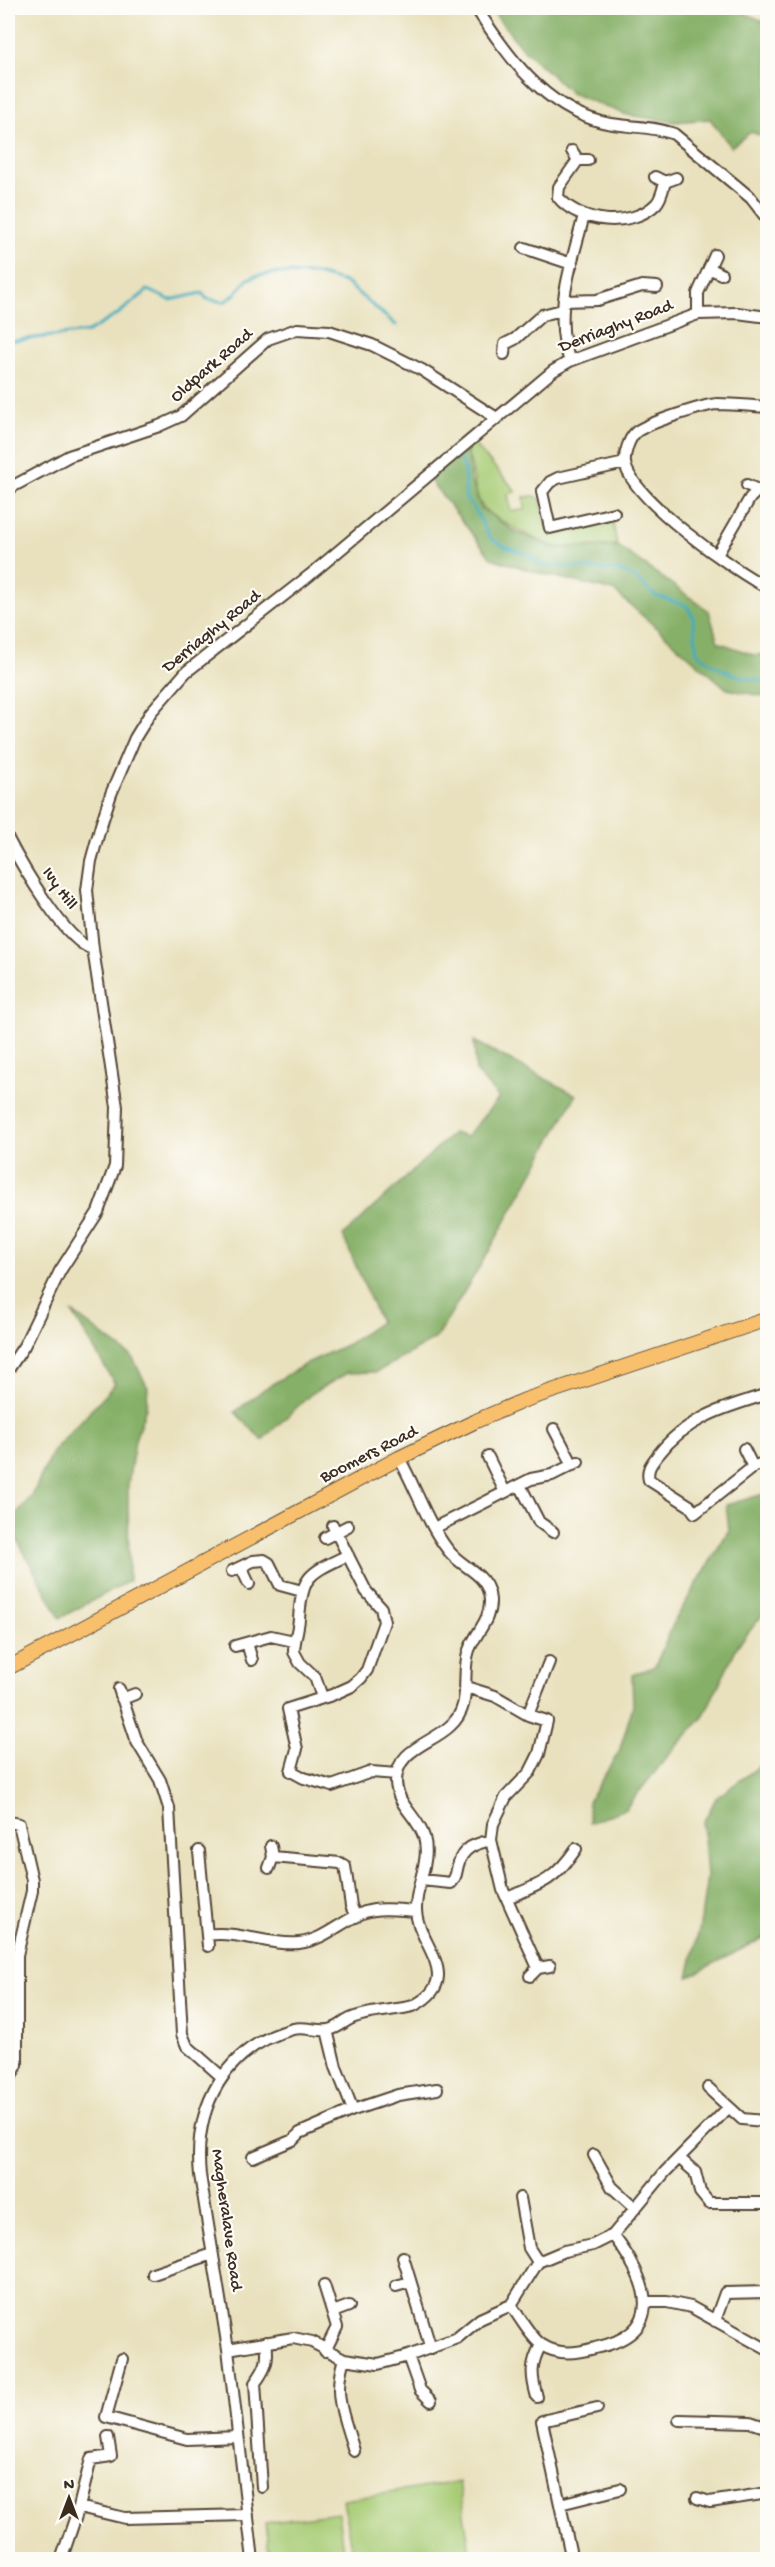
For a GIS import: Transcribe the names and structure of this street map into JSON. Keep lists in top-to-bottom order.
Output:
{
  "streets": {
    "main road": ["Boomers Road"],
    "street": [
      "Derriaghy Road",
      "Oldpark Road",
      "Ivy Hill",
      "Magheralave Road"
    ]
  },
  "crossings": [
    ["Derriaghy Road", "Oldpark Road"],
    ["Derriaghy Road", "Ivy Hill"]
  ],
  "north": "top"
}
